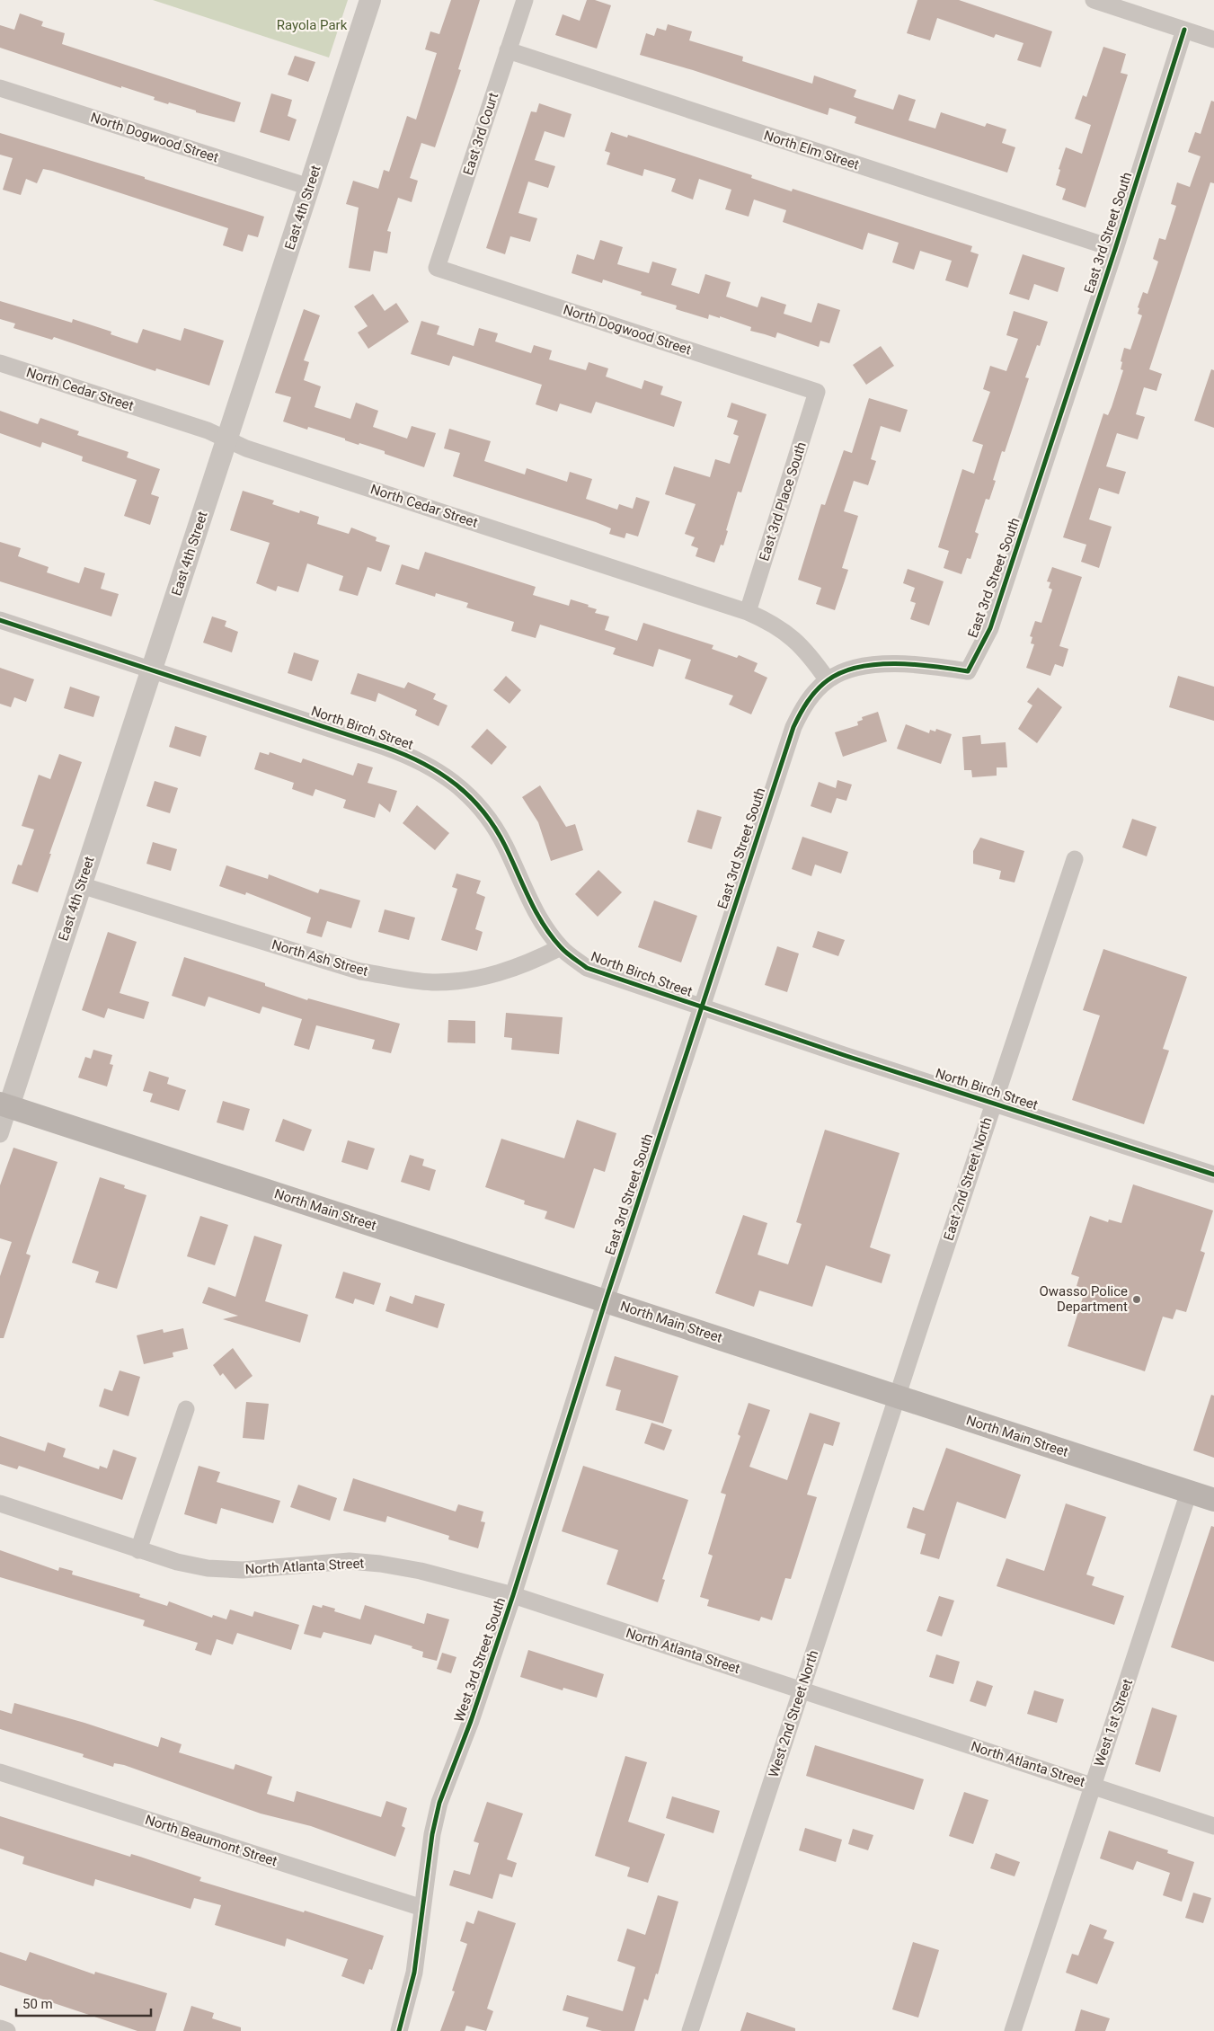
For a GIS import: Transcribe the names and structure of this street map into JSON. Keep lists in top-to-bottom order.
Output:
{
  "streets": {
    "main road": ["North Main Street"],
    "street": [
      "East 3rd Court",
      "North Dogwood Street",
      "North Elm Street",
      "East 4th Street",
      "East 3rd Street South",
      "North Cedar Street",
      "East 3rd Place South",
      "North Birch Street",
      "North Ash Street",
      "East 2nd Street North",
      "North Atlanta Street",
      "West 3rd Street South",
      "West 2nd Street North",
      "West 1st Street",
      "North Beaumont Street"
    ]
  },
  "crossings": [
    ["East 3rd Court", "North Dogwood Street"],
    ["East 3rd Court", "North Elm Street"],
    ["North Dogwood Street", "East 4th Street"],
    ["North Dogwood Street", "East 3rd Place South"],
    ["North Elm Street", "East 3rd Street South"],
    ["East 4th Street", "North Cedar Street"],
    ["East 4th Street", "North Birch Street"],
    ["East 4th Street", "North Ash Street"],
    ["East 4th Street", "North Main Street"],
    ["East 3rd Street South", "North Cedar Street"],
    ["East 3rd Street South", "North Birch Street"],
    ["East 3rd Street South", "North Main Street"],
    ["East 3rd Street South", "West 3rd Street South"],
    ["North Cedar Street", "East 3rd Place South"],
    ["North Birch Street", "North Ash Street"],
    ["North Birch Street", "East 2nd Street North"],
    ["East 2nd Street North", "North Main Street"],
    ["East 2nd Street North", "West 2nd Street North"],
    ["North Main Street", "West 3rd Street South"],
    ["North Main Street", "West 2nd Street North"],
    ["North Main Street", "West 1st Street"],
    ["North Atlanta Street", "West 3rd Street South"],
    ["North Atlanta Street", "West 2nd Street North"],
    ["North Atlanta Street", "West 1st Street"],
    ["West 3rd Street South", "North Beaumont Street"]
  ],
  "parks": ["Rayola Park"],
  "places": ["Owasso Police Department"],
  "scale_bar": "50 m"
}
